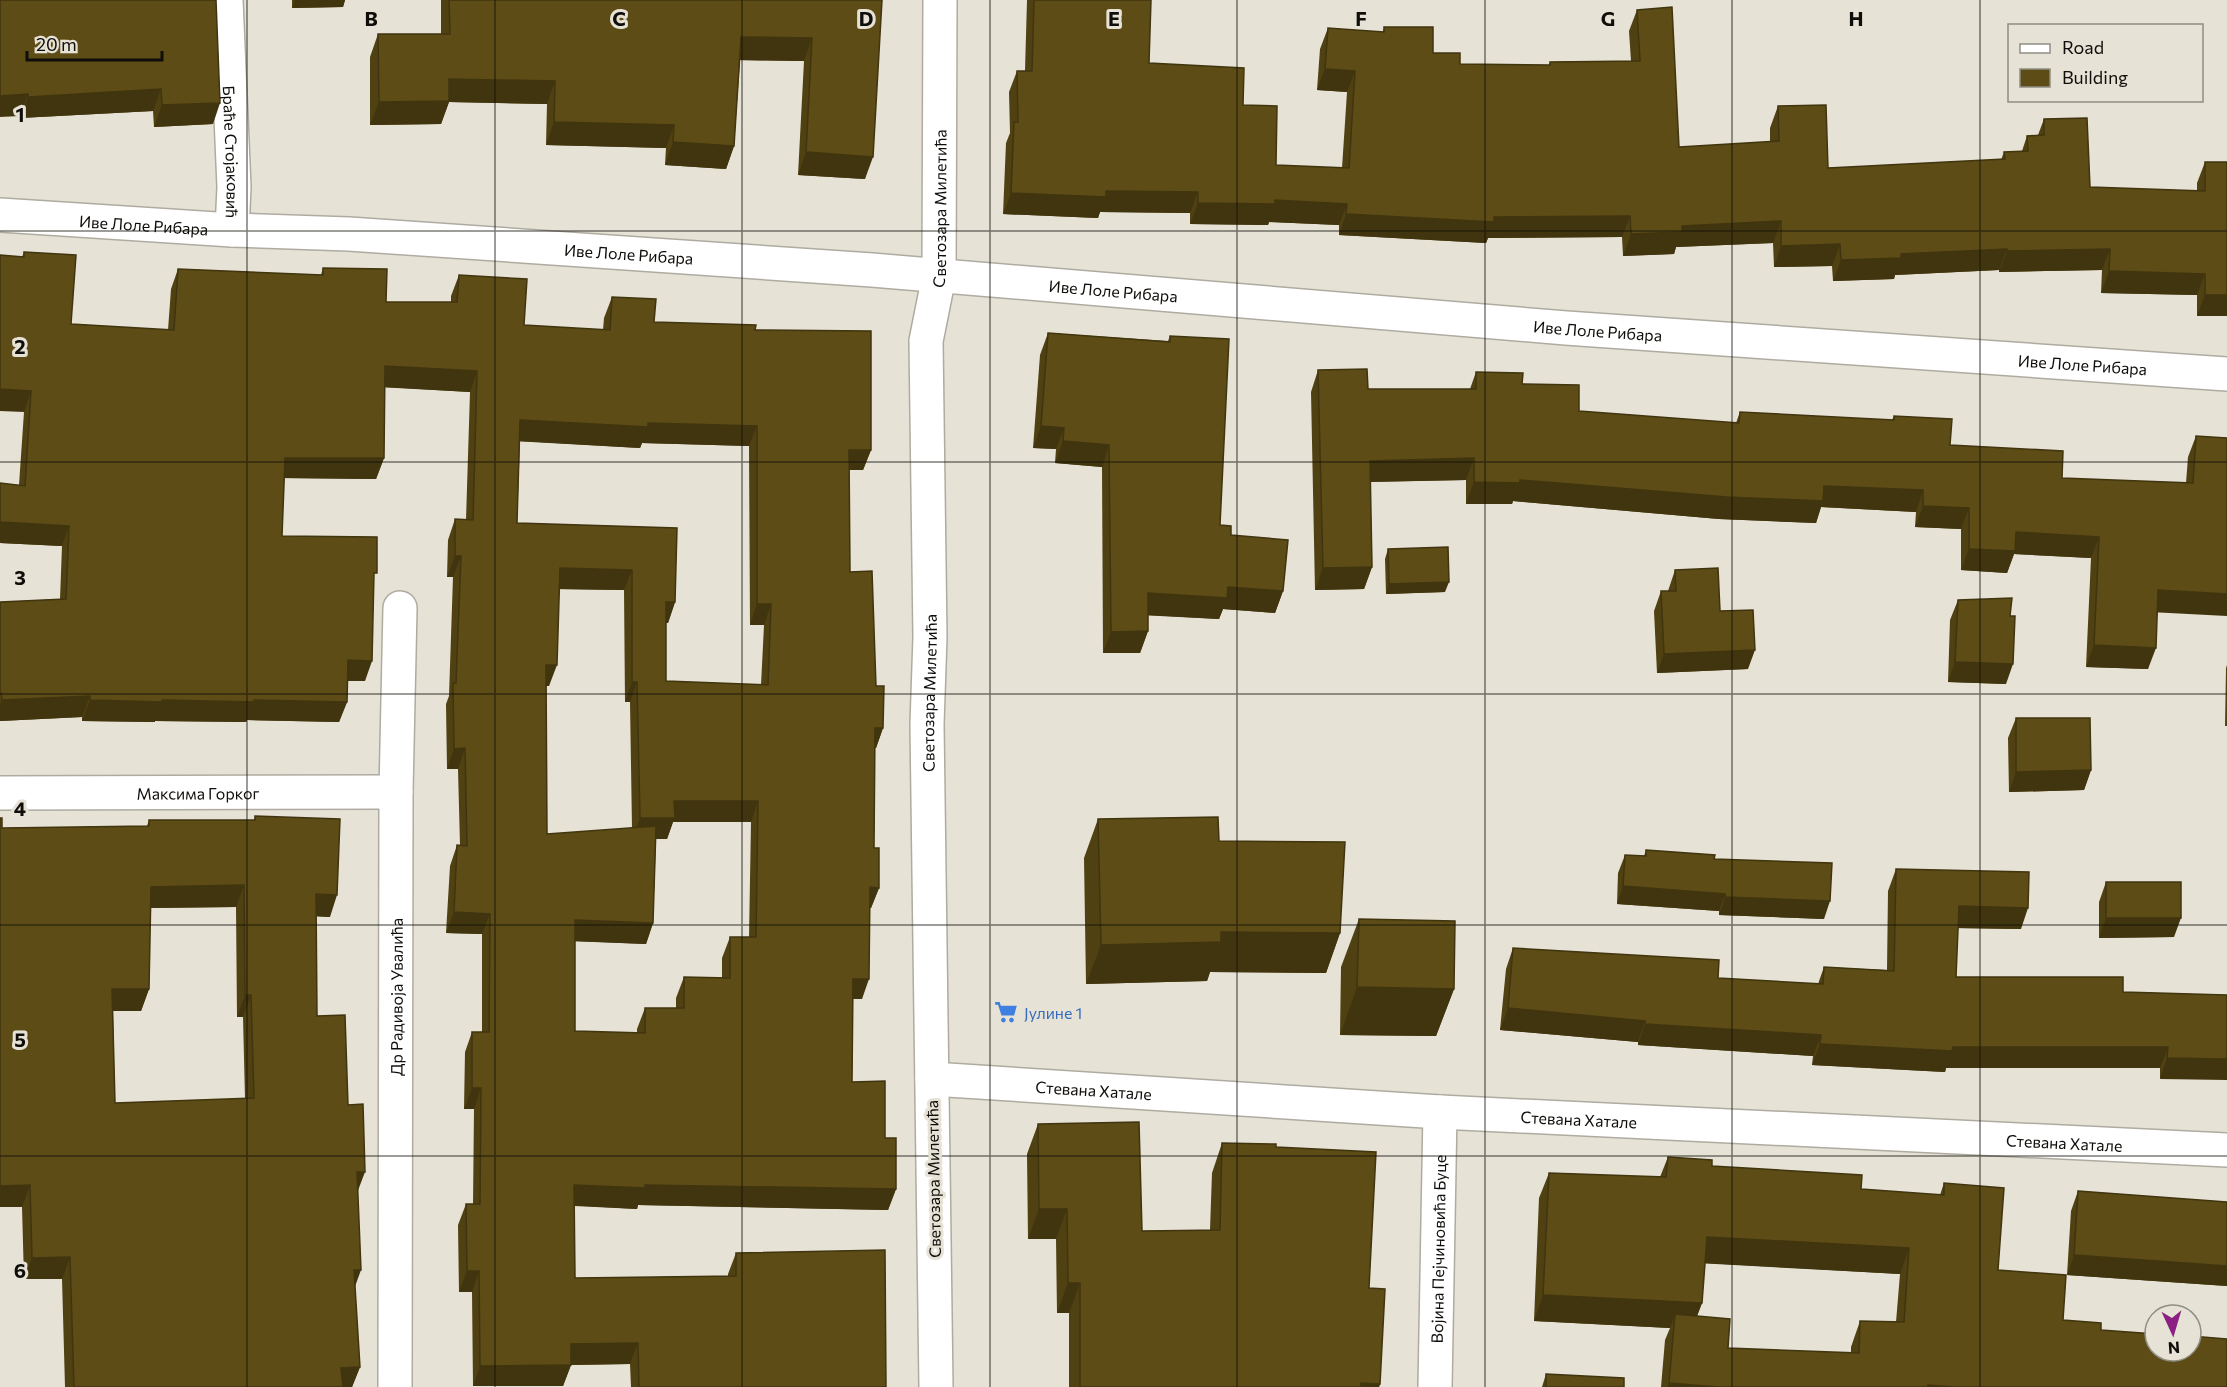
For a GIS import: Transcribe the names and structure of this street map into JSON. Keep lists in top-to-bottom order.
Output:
{
  "streets": {
    "street": [
      "Браће Стојаковић",
      "Светозара Милетића",
      "Иве Лоле Рибара",
      "Максима Горког",
      "Др Радивоја Увалића",
      "Стевана Хатале",
      "Војина Пејчиновића Буце"
    ]
  },
  "crossings": [
    ["Браће Стојаковић", "Иве Лоле Рибара"],
    ["Светозара Милетића", "Иве Лоле Рибара"],
    ["Светозара Милетића", "Стевана Хатале"],
    ["Максима Горког", "Др Радивоја Увалића"],
    ["Стевана Хатале", "Војина Пејчиновића Буце"]
  ],
  "places": {
    "supermarket": ["Јулине 1"]
  },
  "legend": ["Road", "Building"],
  "scale_bar": "20 m",
  "north": "bottom",
  "grid": {
    "columns": [
      "B",
      "C",
      "D",
      "E",
      "F",
      "G",
      "H"
    ],
    "rows": [
      "1",
      "2",
      "3",
      "4",
      "5",
      "6"
    ]
  }
}
